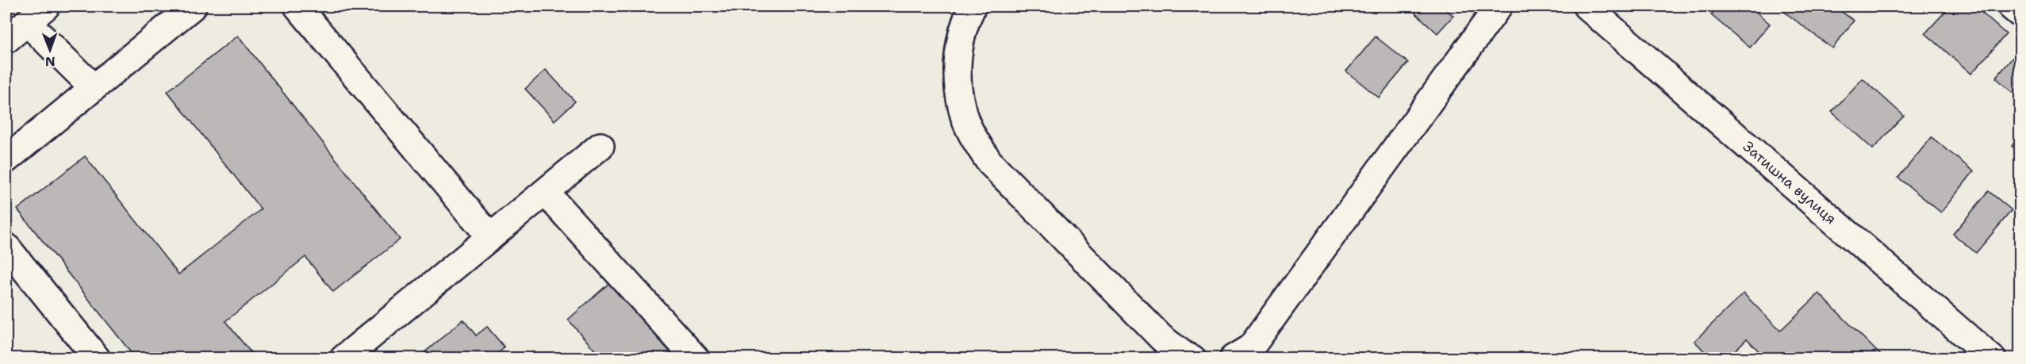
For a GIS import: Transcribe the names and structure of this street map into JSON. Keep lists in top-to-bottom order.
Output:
{
  "streets": {
    "street": ["Затишна вулиця"]
  },
  "north": "bottom"
}
